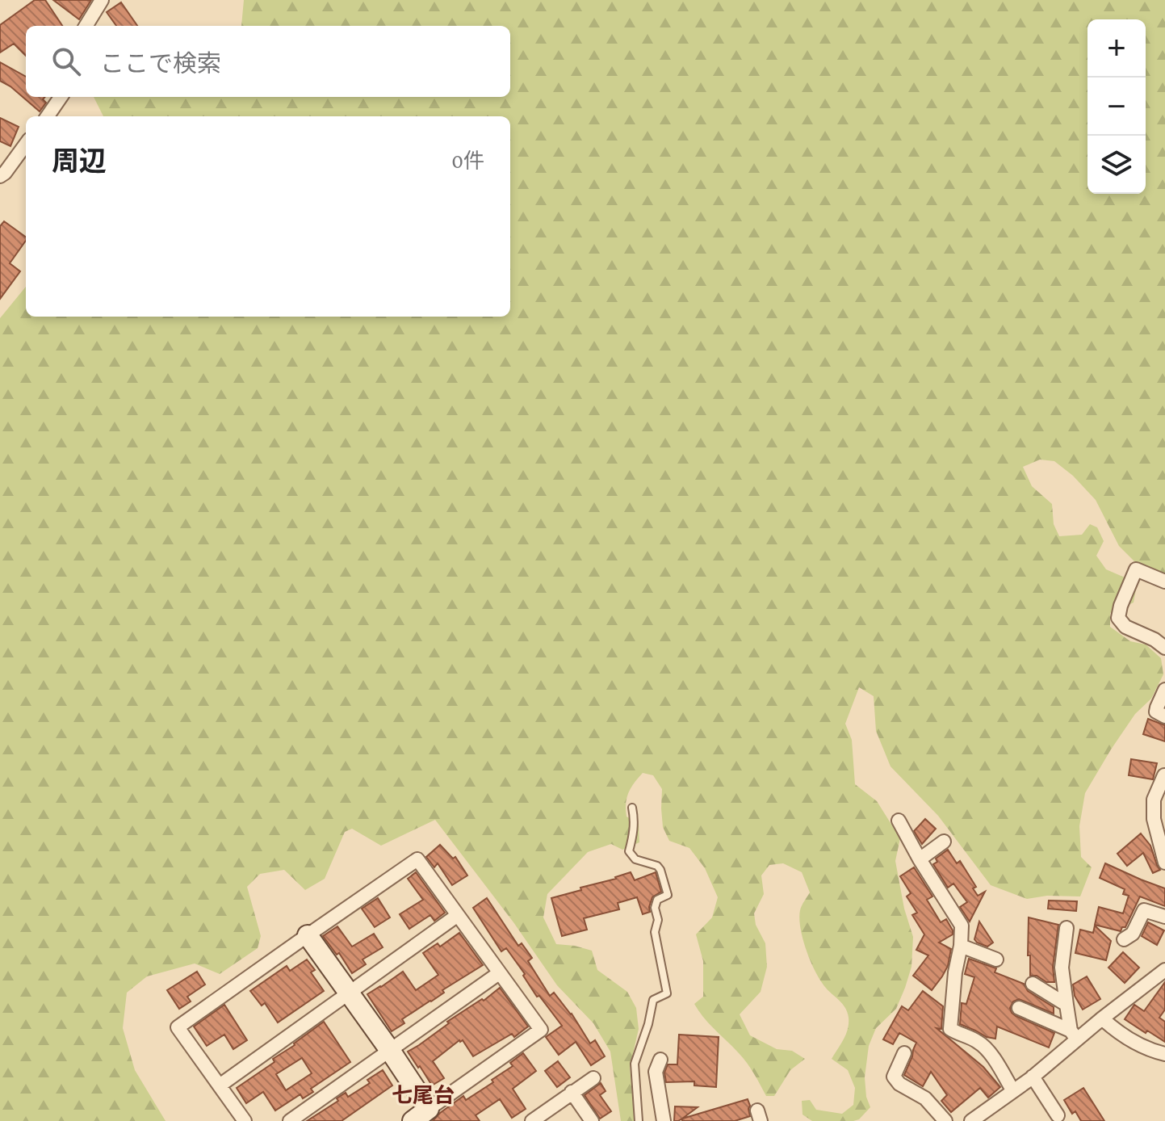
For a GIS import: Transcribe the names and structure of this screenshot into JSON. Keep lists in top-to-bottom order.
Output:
{
  "districts": ["七尾台"],
  "page": {
    "map_buttons": ["+", "−"],
    "search": "ここで検索",
    "heading": ["周辺", "0件"]
  }
}
